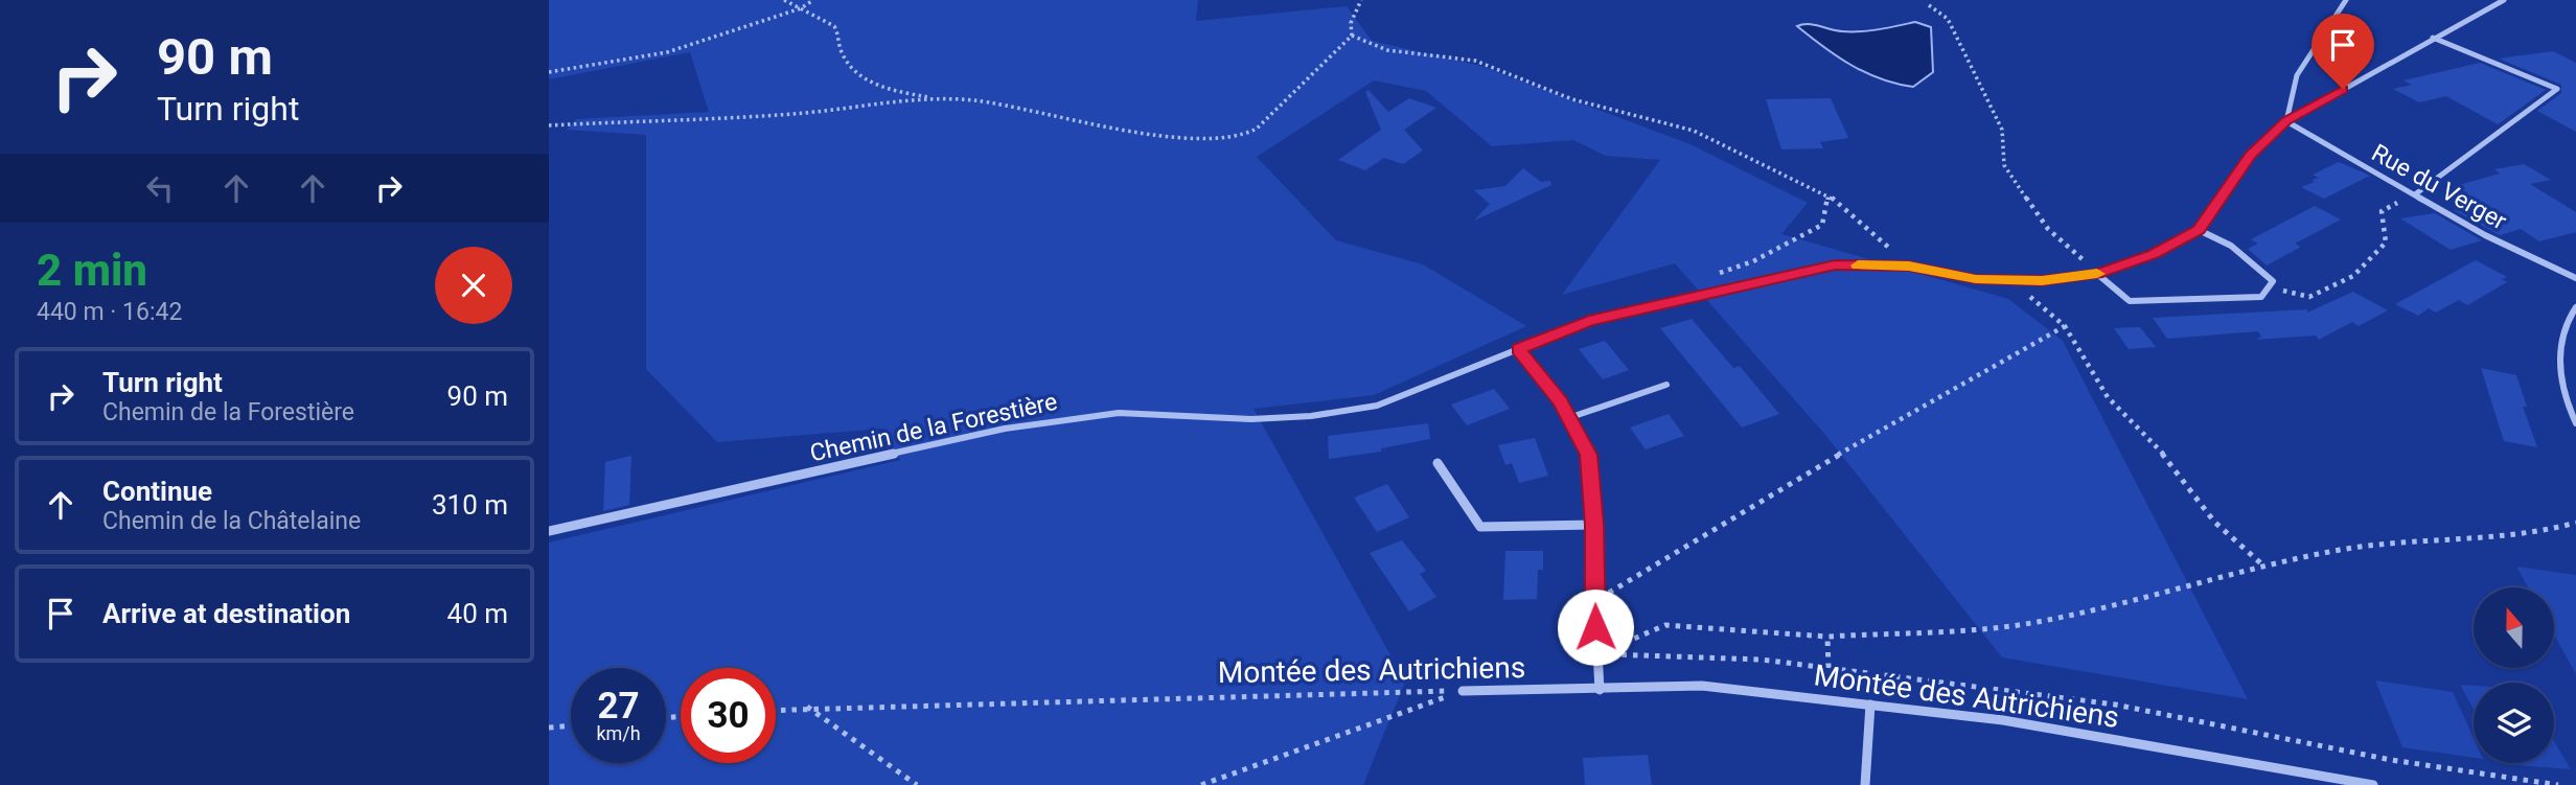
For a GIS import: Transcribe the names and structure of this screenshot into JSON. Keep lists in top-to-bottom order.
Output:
{
  "streets": {
    "street": ["Rue du Verger", "Chemin de la Forestière", "Montée des Autrichiens"]
  },
  "crossings": [
    ["Rue du Verger", "Chemin de la Forestière"]
  ],
  "north": "top",
  "page": {
    "turn": ["90 m", "Turn right"],
    "heading": ["2 min", "440 m · 16:42"],
    "list": [
      {
        "name": "Turn right",
        "note": "Chemin de la Forestière",
        "value": "90 m"
      },
      {
        "name": "Continue",
        "note": "Chemin de la Châtelaine",
        "value": "310 m"
      },
      {
        "name": "Arrive at destination",
        "value": "40 m"
      }
    ],
    "speed": "27 km/h",
    "limit": "30"
  }
}
